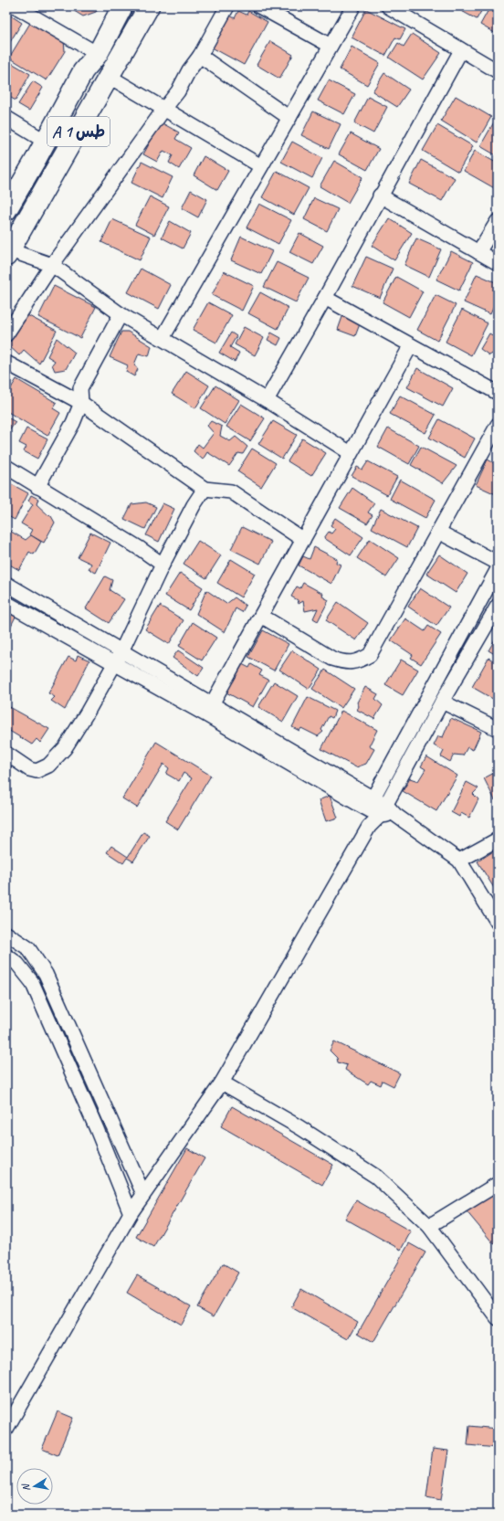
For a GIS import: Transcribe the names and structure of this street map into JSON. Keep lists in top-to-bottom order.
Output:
{
  "streets": {
    "highway": ["A 1 طس"]
  },
  "north": "left"
}
